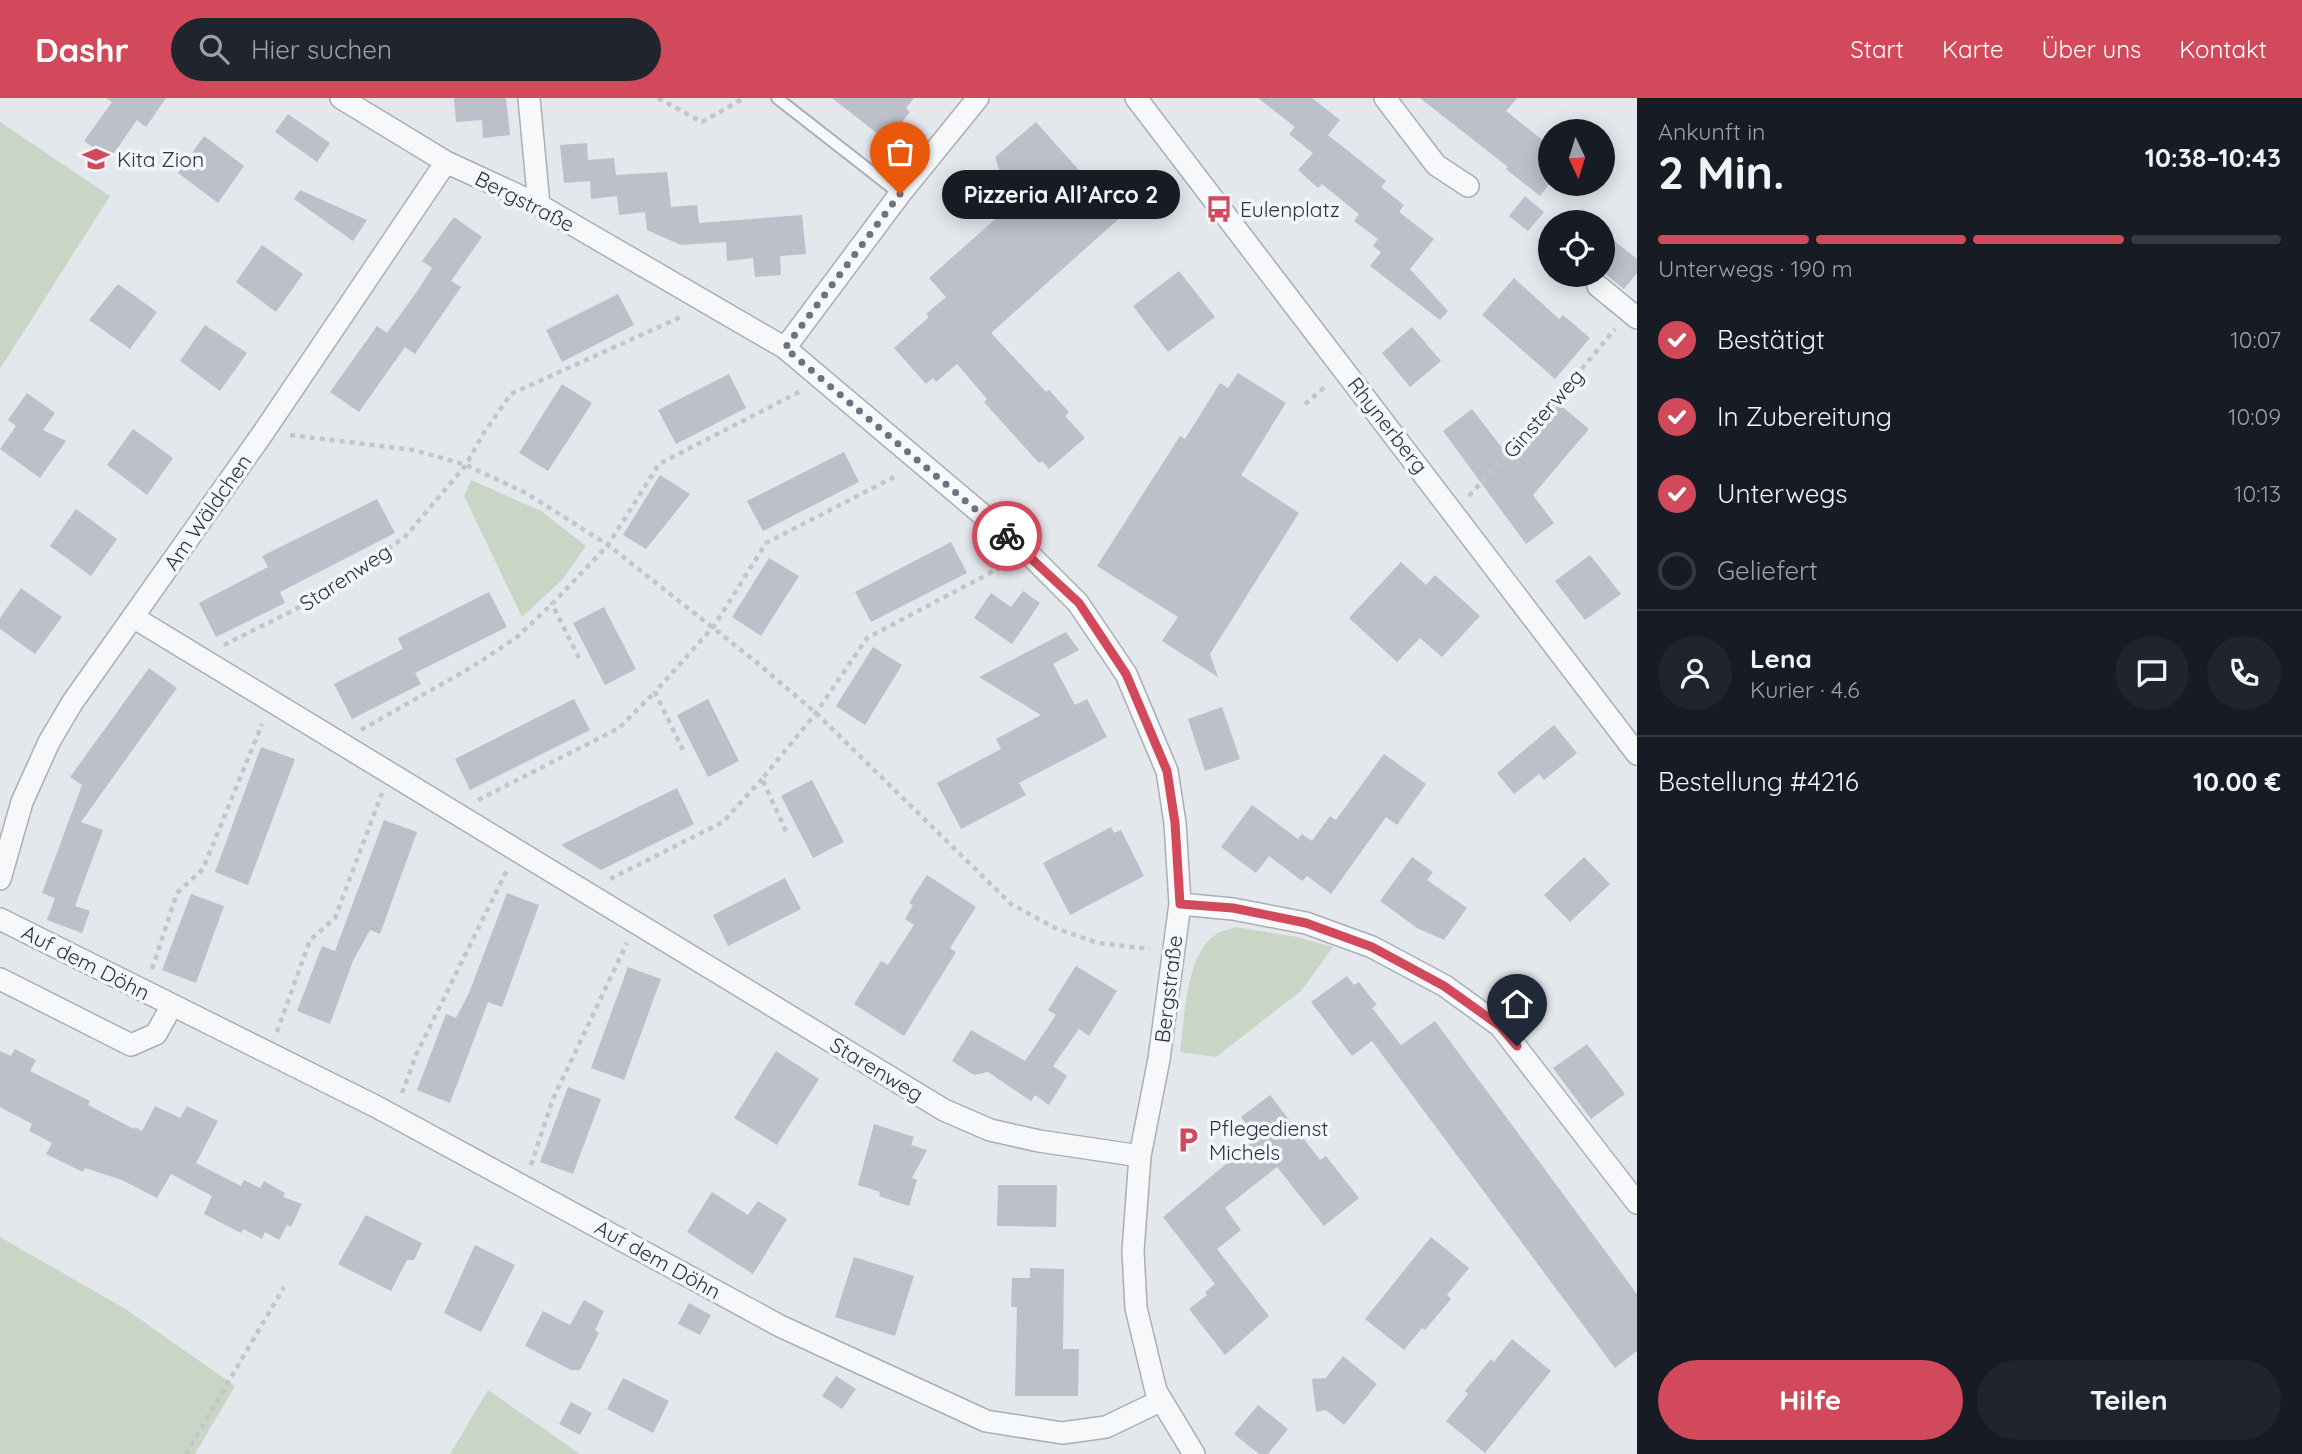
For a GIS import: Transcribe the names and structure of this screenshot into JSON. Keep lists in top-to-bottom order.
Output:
{
  "streets": {
    "street": [
      "Bergstraße",
      "Rhynerberg",
      "Am Wäldchen",
      "Starenweg",
      "Auf dem Döhn"
    ],
    "path": ["Ginsterweg"]
  },
  "crossings": [
    ["Bergstraße", "Am Wäldchen"],
    ["Bergstraße", "Starenweg"],
    ["Bergstraße", "Auf dem Döhn"],
    ["Ginsterweg", "Rhynerberg"],
    ["Am Wäldchen", "Starenweg"]
  ],
  "places": {
    "school or university": ["Kita Zion"],
    "other": ["Pizzeria All’Arco 2"],
    "bus stop": ["Eulenplatz"],
    "parking": ["Pflegedienst Michels"]
  },
  "north": "bottom",
  "page": {
    "header": "Dashr",
    "search": "Hier suchen",
    "nav": [
      "Start",
      "Karte",
      "Über uns",
      "Kontakt"
    ],
    "heading": ["2 Min.", "Ankunft in", "10:38–10:43"],
    "panel": [
      "Lena",
      "Kurier · 4.6",
      "Bestellung #4216",
      "10.00 €"
    ],
    "bubble": "Pizzeria All’Arco 2",
    "bar": "Unterwegs · 190 m",
    "list": [
      ["Bestätigt", "10:07"],
      ["In Zubereitung", "10:09"],
      ["Unterwegs", "10:13"],
      "Geliefert"
    ],
    "buttons": ["Hilfe", "Teilen"]
  }
}
